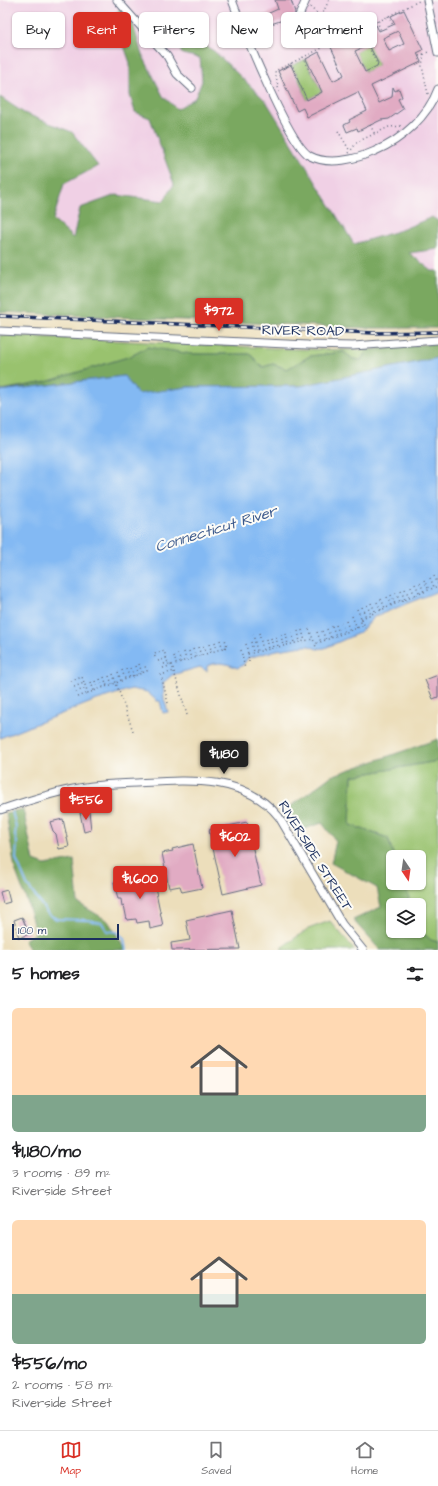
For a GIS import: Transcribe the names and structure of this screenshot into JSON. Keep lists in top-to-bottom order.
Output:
{
  "streets": {
    "street": ["RIVER ROAD", "RIVERSIDE STREET"]
  },
  "water": ["Connecticut River"],
  "scale_bar": "100 m",
  "north": "bottom",
  "page": {
    "chip": [
      "Buy",
      "Rent",
      "Filters",
      "New",
      "Apartment"
    ],
    "price": [
      "$972",
      "$1,180",
      "$556",
      "$602",
      "$1,600"
    ],
    "scale": "100 m",
    "heading": "5 homes",
    "list": [
      {
        "name": "$1,180/mo",
        "note": "3 rooms · 89 m² · Riverside Street"
      },
      {
        "name": "$556/mo",
        "note": "2 rooms · 58 m² · Riverside Street"
      }
    ],
    "tabs": ["Map", "Saved", "Home"]
  }
}
